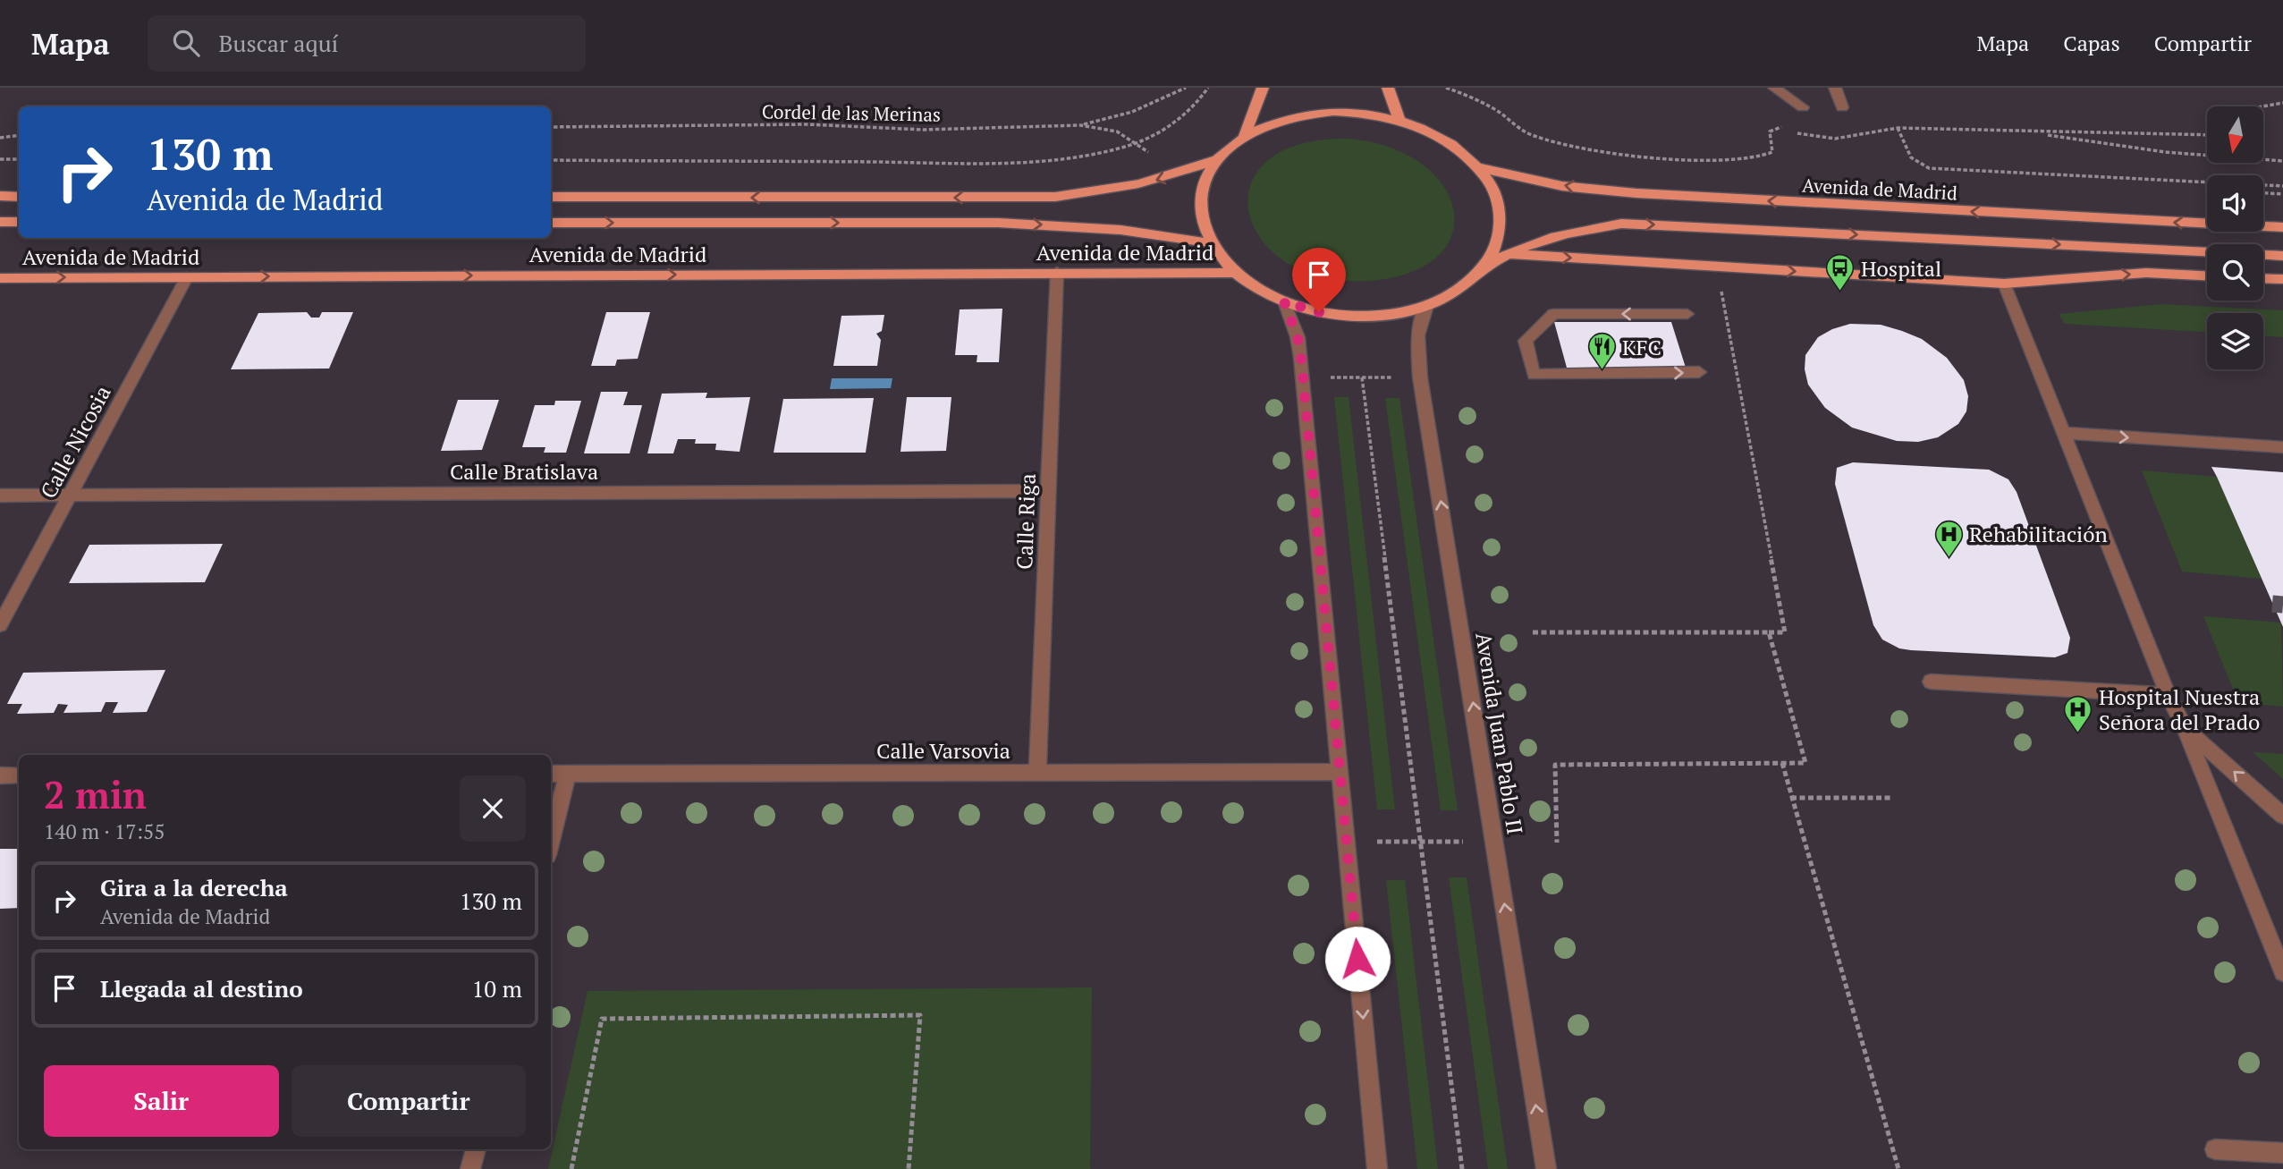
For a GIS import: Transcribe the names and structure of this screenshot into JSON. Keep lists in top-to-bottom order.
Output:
{
  "streets": {
    "main road": ["Avenida de Madrid"],
    "street": [
      "Calle Nicosia",
      "Calle Bratislava",
      "Calle Riga",
      "Avenida Juan Pablo II",
      "Calle Varsovia"
    ],
    "path": ["Cordel de las Merinas"]
  },
  "crossings": [
    ["Avenida de Madrid", "Calle Nicosia"],
    ["Avenida de Madrid", "Calle Riga"],
    ["Avenida de Madrid", "Avenida Juan Pablo II"],
    ["Calle Nicosia", "Calle Bratislava"],
    ["Calle Bratislava", "Calle Riga"],
    ["Calle Riga", "Calle Varsovia"]
  ],
  "places": {
    "bus stop": ["Hospital"],
    "restaurant": ["KFC"],
    "hospital": ["Rehabilitación", "Hospital Nuestra Señora del Prado"]
  },
  "north": "bottom",
  "page": {
    "header": "Mapa",
    "search": "Buscar aquí",
    "nav": ["Mapa", "Capas", "Compartir"],
    "turn": ["130 m", "Avenida de Madrid"],
    "heading": ["2 min", "140 m · 17:55"],
    "list": [
      {
        "name": "Gira a la derecha",
        "note": "Avenida de Madrid",
        "value": "130 m"
      },
      {
        "name": "Llegada al destino",
        "value": "10 m"
      }
    ],
    "buttons": ["Salir", "Compartir"]
  }
}
